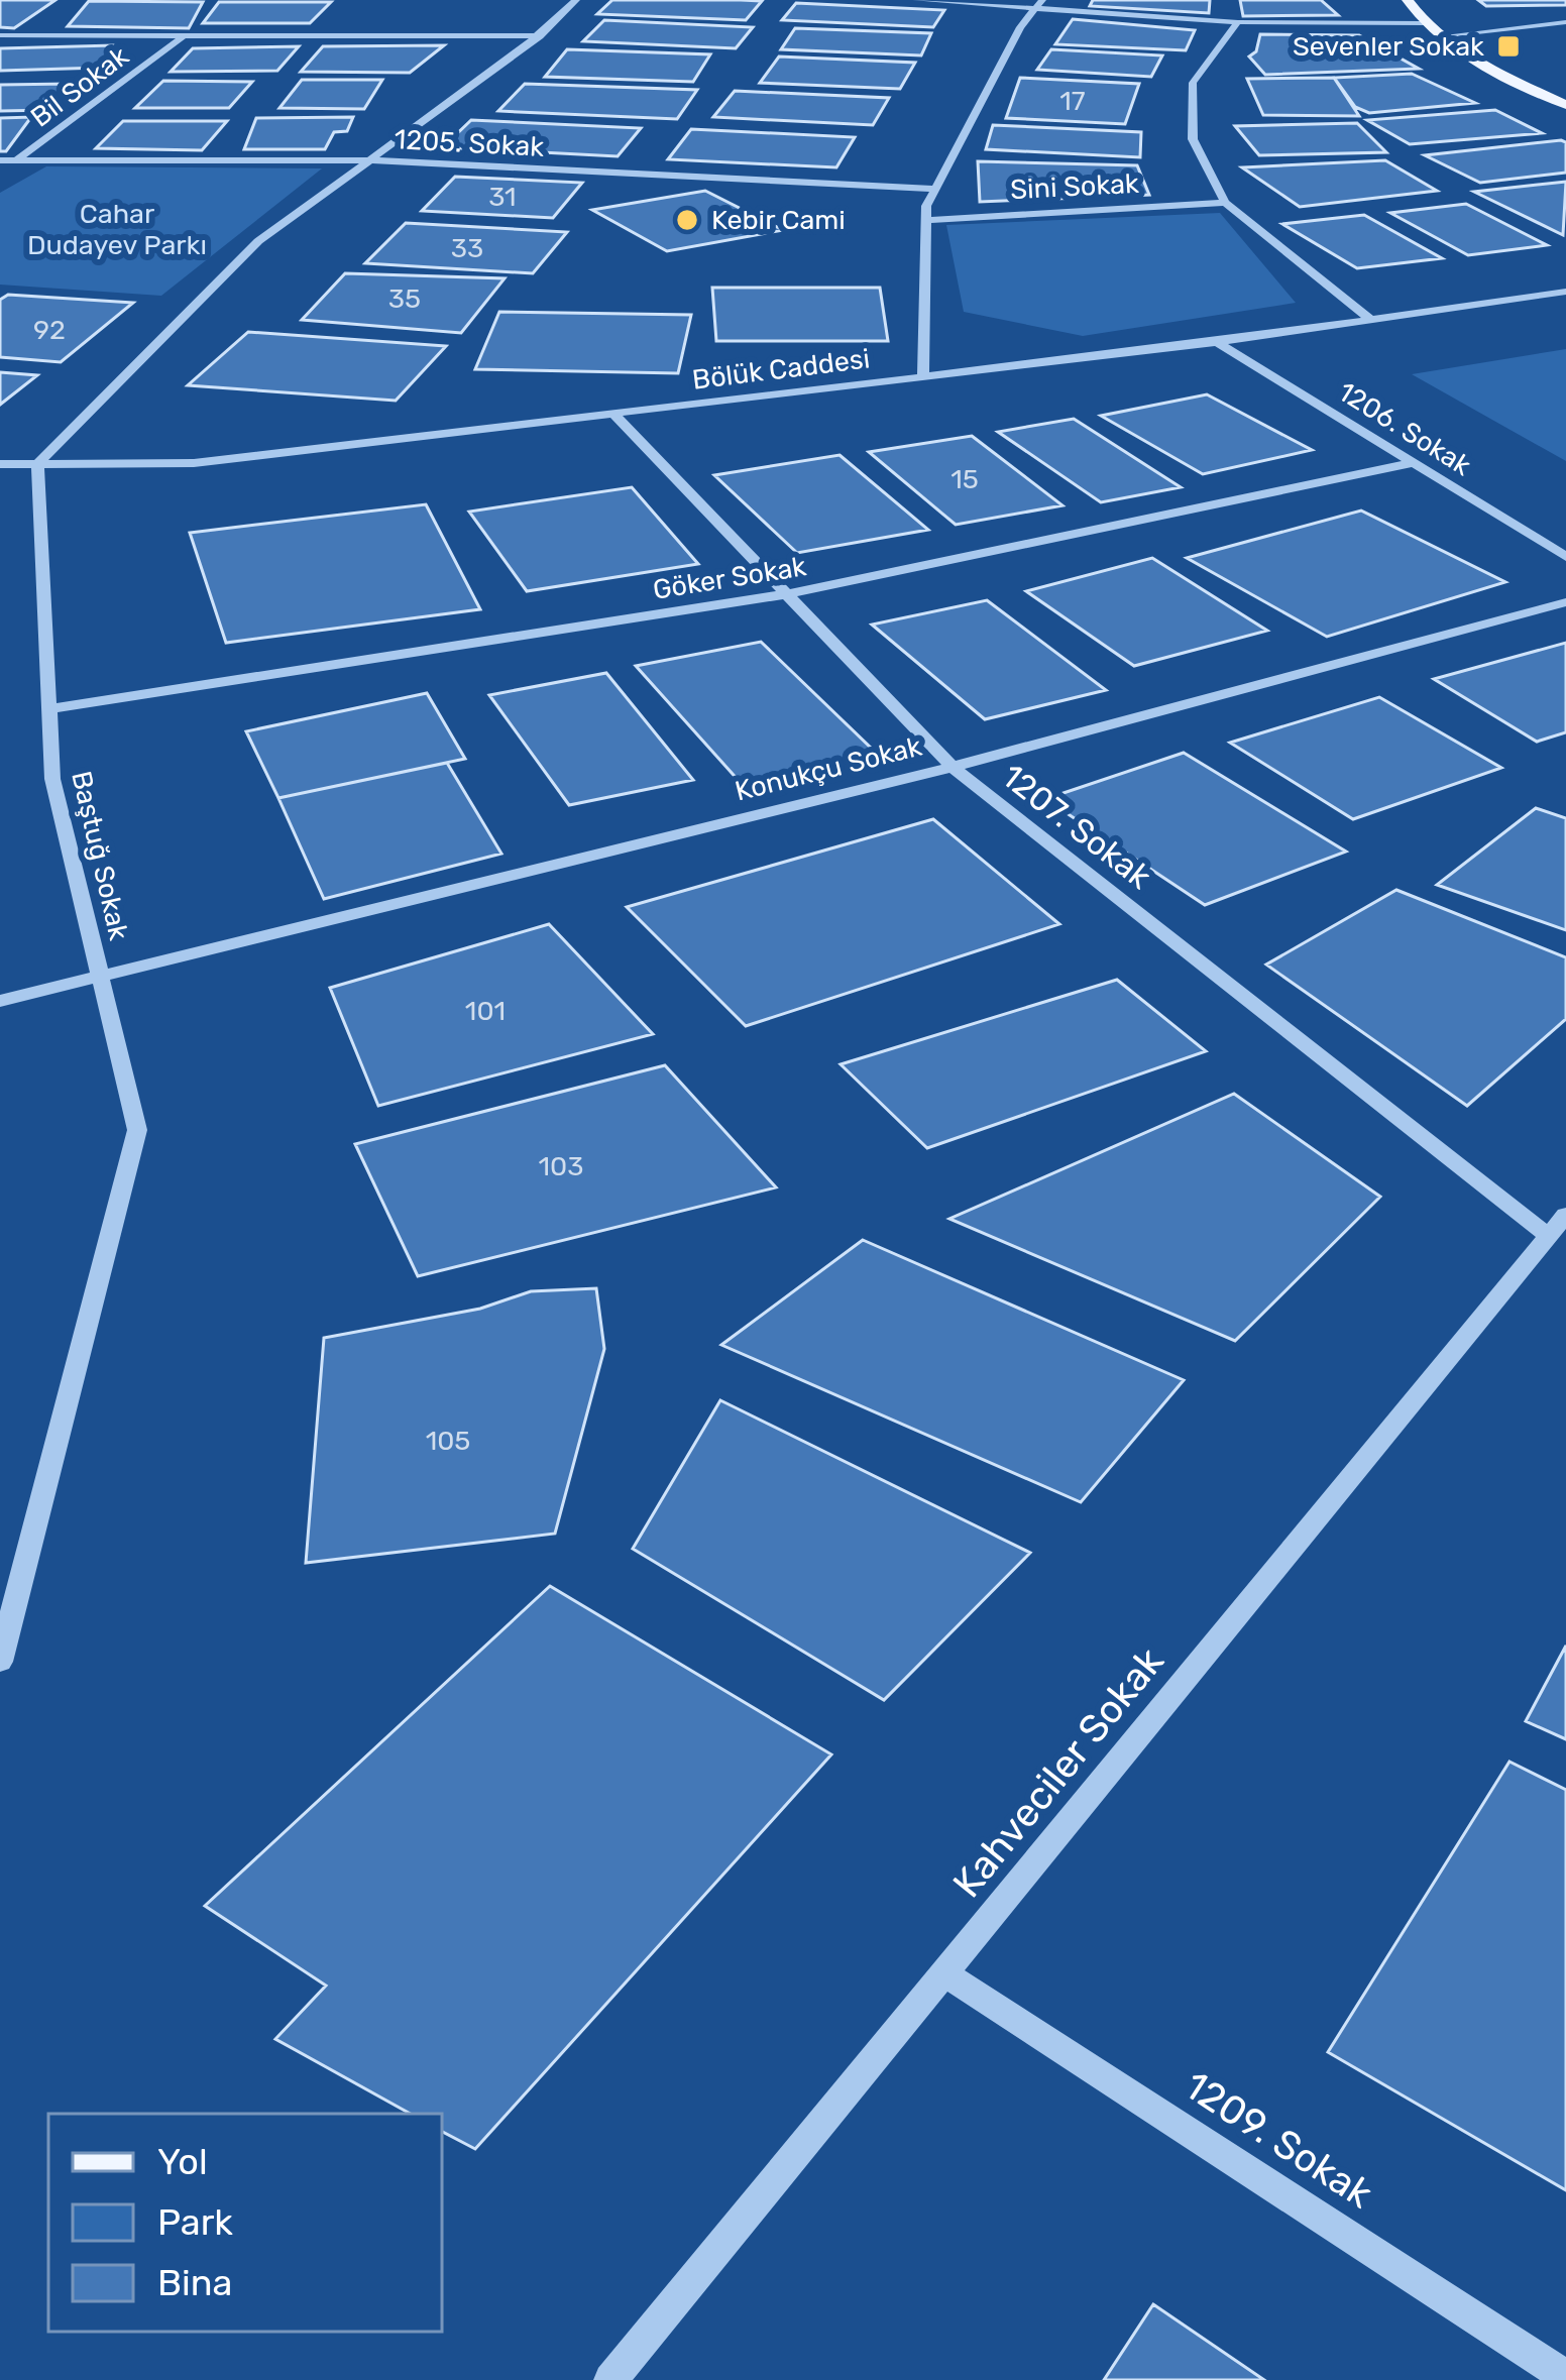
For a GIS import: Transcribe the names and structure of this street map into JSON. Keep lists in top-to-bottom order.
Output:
{
  "streets": {
    "street": [
      "Bil Sokak",
      "1205. Sokak",
      "Sini Sokak",
      "Bölük Caddesi",
      "1206. Sokak",
      "Göker Sokak",
      "Konukçu Sokak",
      "1207. Sokak",
      "Baştuğ Sokak",
      "Kahveciler Sokak",
      "1209. Sokak"
    ]
  },
  "crossings": [
    ["Bil Sokak", "1205. Sokak"],
    ["Bölük Caddesi", "1206. Sokak"],
    ["Bölük Caddesi", "1207. Sokak"],
    ["Bölük Caddesi", "Baştuğ Sokak"],
    ["1206. Sokak", "Göker Sokak"],
    ["Göker Sokak", "1207. Sokak"],
    ["Göker Sokak", "Baştuğ Sokak"],
    ["Konukçu Sokak", "1207. Sokak"],
    ["Konukçu Sokak", "Baştuğ Sokak"],
    ["1207. Sokak", "Kahveciler Sokak"],
    ["Kahveciler Sokak", "1209. Sokak"]
  ],
  "parks": ["Cahar Dudayev Parkı"],
  "places": {
    "transit": ["Sevenler Sokak"],
    "other": ["Kebir Cami"]
  },
  "house_numbers": [
    "17",
    "31",
    "33",
    "35",
    "92",
    "15",
    "101",
    "103",
    "105"
  ],
  "legend": ["Yol", "Park", "Bina"]
}
